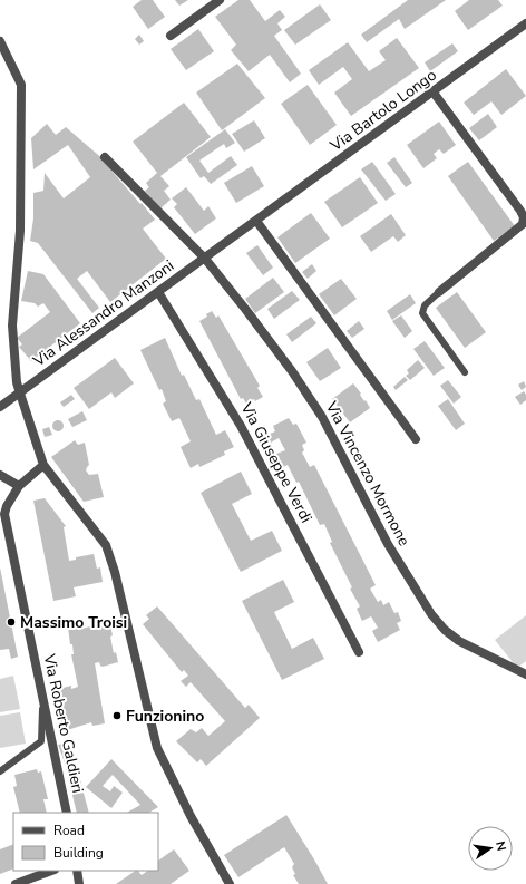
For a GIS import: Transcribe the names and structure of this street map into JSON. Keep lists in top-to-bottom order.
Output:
{
  "streets": {
    "street": [
      "Via Bartolo Longo",
      "Via Alessandro Manzoni",
      "Via Giuseppe Verdi",
      "Via Vincenzo Mormone",
      "Via Roberto Galdieri"
    ]
  },
  "crossings": [
    ["Via Bartolo Longo", "Via Alessandro Manzoni"],
    ["Via Bartolo Longo", "Via Vincenzo Mormone"],
    ["Via Alessandro Manzoni", "Via Giuseppe Verdi"],
    ["Via Alessandro Manzoni", "Via Vincenzo Mormone"]
  ],
  "places": ["Massimo Troisi", "Funzionino"],
  "legend": ["Road", "Building"],
  "north": "right"
}
